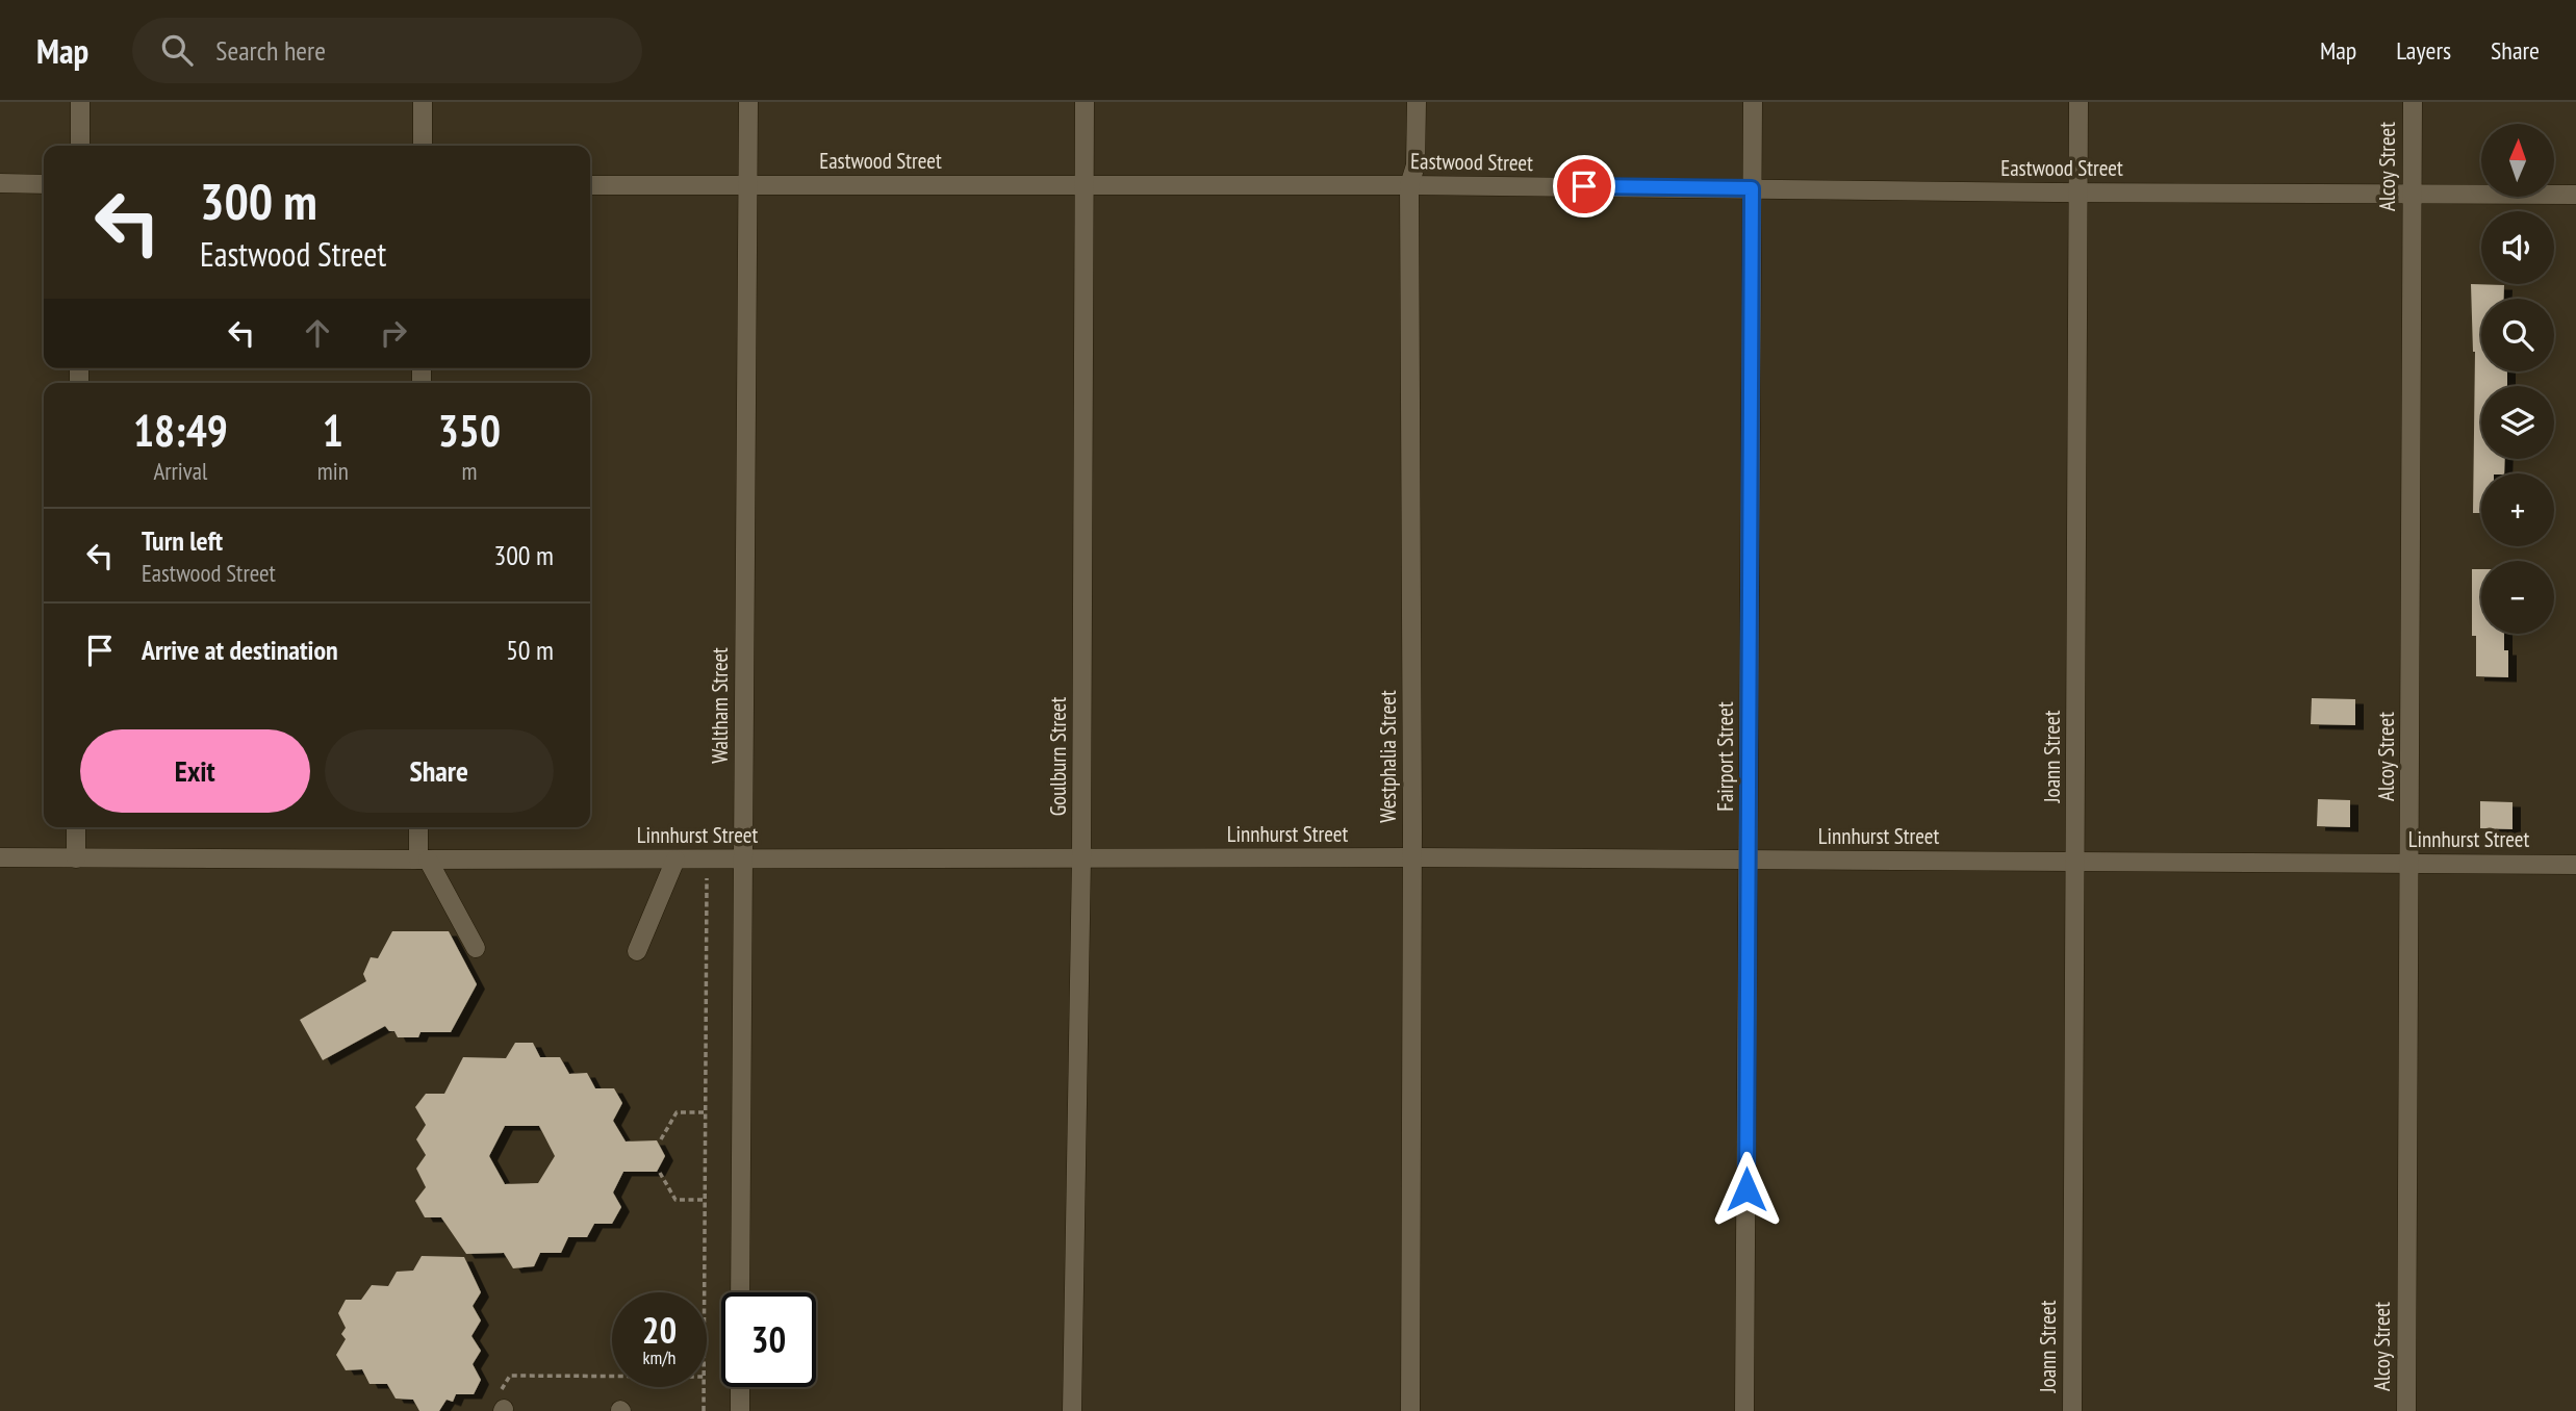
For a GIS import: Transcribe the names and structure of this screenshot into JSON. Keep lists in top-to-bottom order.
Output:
{
  "streets": {
    "street": [
      "Eastwood Street",
      "Alcoy Street",
      "Waltham Street",
      "Goulburn Street",
      "Westphalia Street",
      "Fairport Street",
      "Joann Street",
      "Linnhurst Street"
    ]
  },
  "crossings": [
    ["Eastwood Street", "Alcoy Street"],
    ["Eastwood Street", "Waltham Street"],
    ["Eastwood Street", "Goulburn Street"],
    ["Eastwood Street", "Westphalia Street"],
    ["Eastwood Street", "Fairport Street"],
    ["Eastwood Street", "Joann Street"],
    ["Alcoy Street", "Linnhurst Street"],
    ["Waltham Street", "Linnhurst Street"],
    ["Goulburn Street", "Linnhurst Street"],
    ["Westphalia Street", "Linnhurst Street"],
    ["Fairport Street", "Linnhurst Street"],
    ["Joann Street", "Linnhurst Street"]
  ],
  "north": "top",
  "page": {
    "header": "Map",
    "search": "Search here",
    "nav": ["Map", "Layers", "Share"],
    "map_buttons": ["+", "−"],
    "turn": ["300 m", "Eastwood Street"],
    "eta": [
      "18:49",
      "Arrival",
      "1",
      "min",
      "350",
      "m"
    ],
    "list": [
      {
        "name": "Turn left",
        "note": "Eastwood Street",
        "value": "300 m"
      },
      {
        "name": "Arrive at destination",
        "value": "50 m"
      }
    ],
    "buttons": ["Exit", "Share"],
    "speed": "20 km/h",
    "limit": "30"
  }
}
